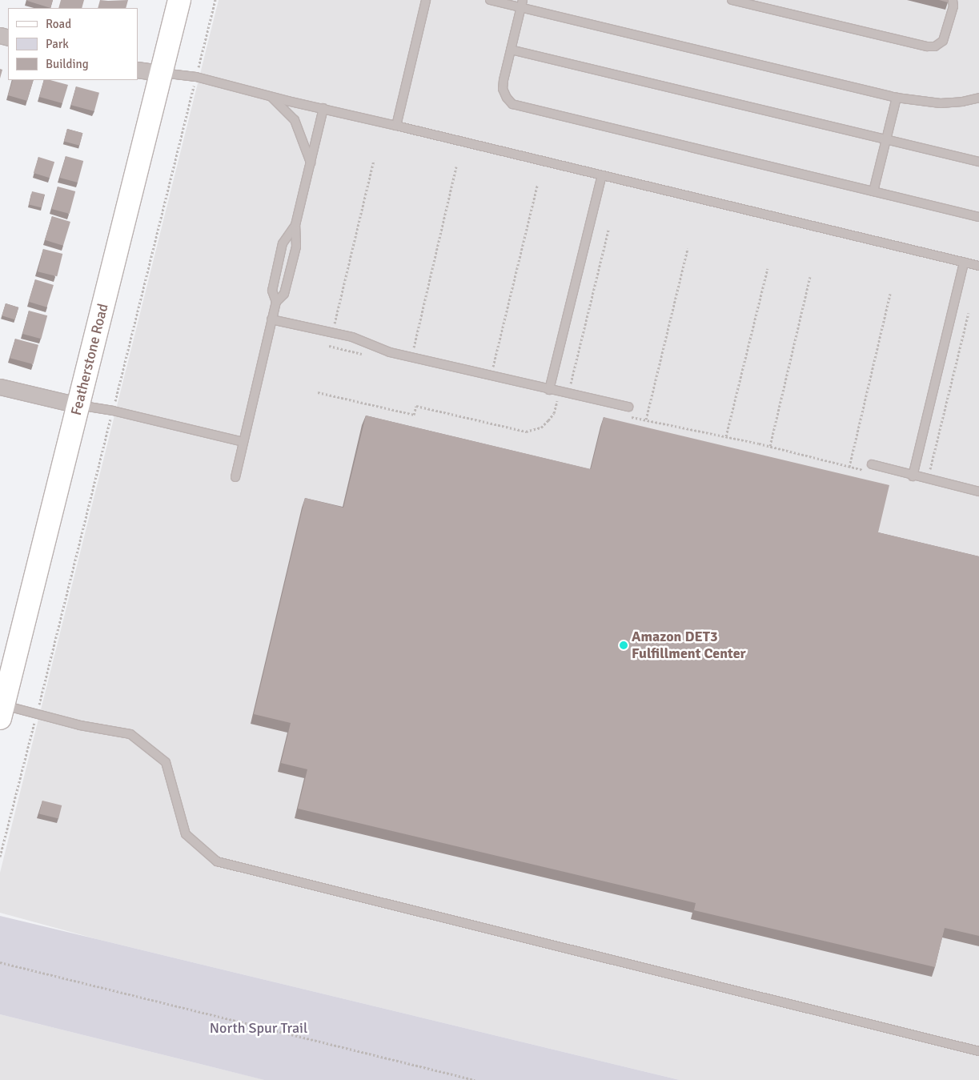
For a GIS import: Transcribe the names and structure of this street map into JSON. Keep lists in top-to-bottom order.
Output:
{
  "streets": {
    "street": ["Featherstone Road"]
  },
  "parks": ["North Spur Trail"],
  "places": ["Amazon DET3 Fulfillment Center"],
  "legend": ["Road", "Park", "Building"]
}
